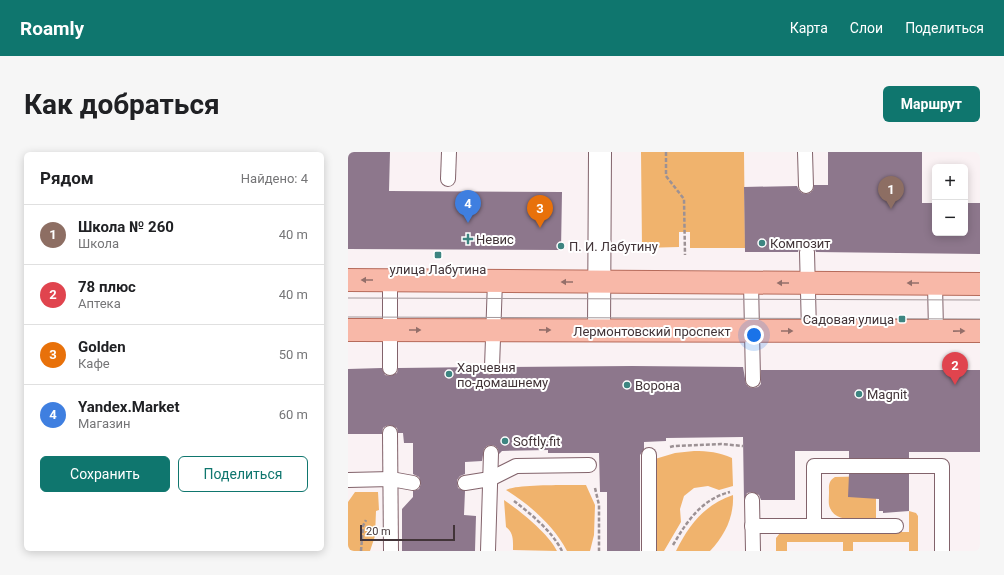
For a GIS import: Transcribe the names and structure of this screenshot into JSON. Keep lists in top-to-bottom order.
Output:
{
  "streets": {
    "main road": ["Лермонтовский проспект"]
  },
  "places": {
    "health": ["Невис"],
    "other": [
      "Композит",
      "П. И. Лабутину",
      "Харчевня по-домашнему",
      "Ворона",
      "Magnit",
      "Softly.fit"
    ],
    "transit": ["улица Лабутина", "Садовая улица"]
  },
  "scale_bar": "20 m",
  "page": {
    "header": "Roamly",
    "nav": ["Карта", "Слои", "Поделиться"],
    "buttons": [
      "Маршрут",
      ["Сохранить", "Поделиться"]
    ],
    "title": "Как добраться",
    "heading": ["Рядом", "Найдено: 4"],
    "map_buttons": ["+", "−"],
    "pins": [
      "1",
      "4",
      "3",
      "2"
    ],
    "list": [
      {
        "mark": "1",
        "name": "Школа № 260",
        "note": "Школа",
        "value": "40 m"
      },
      {
        "mark": "2",
        "name": "78 плюс",
        "note": "Аптека",
        "value": "40 m"
      },
      {
        "mark": "3",
        "name": "Golden",
        "note": "Кафе",
        "value": "50 m"
      },
      {
        "mark": "4",
        "name": "Yandex.Market",
        "note": "Магазин",
        "value": "60 m"
      }
    ],
    "scale": "20 m"
  }
}
